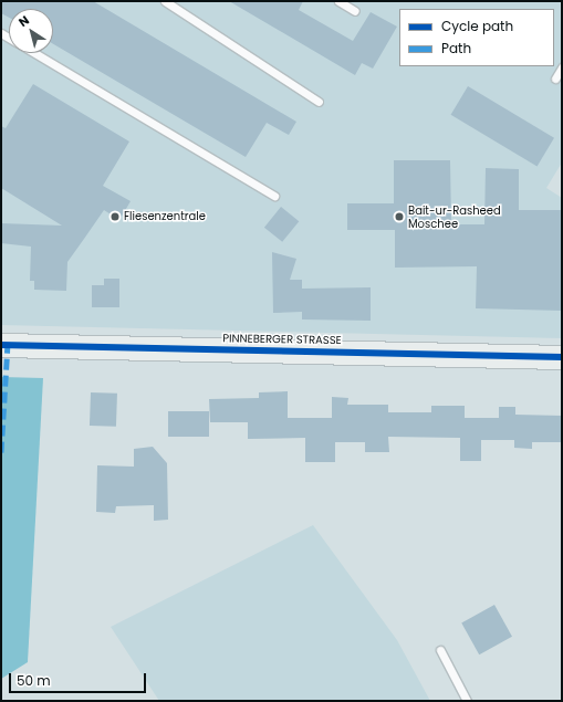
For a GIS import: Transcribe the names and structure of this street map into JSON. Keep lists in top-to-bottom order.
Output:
{
  "streets": {
    "main road": ["PINNEBERGER STRASSE"]
  },
  "places": ["Fliesenzentrale", "Bait-ur-Rasheed Moschee"],
  "legend": ["Cycle path", "Path"],
  "scale_bar": "50 m",
  "north": "top left"
}
